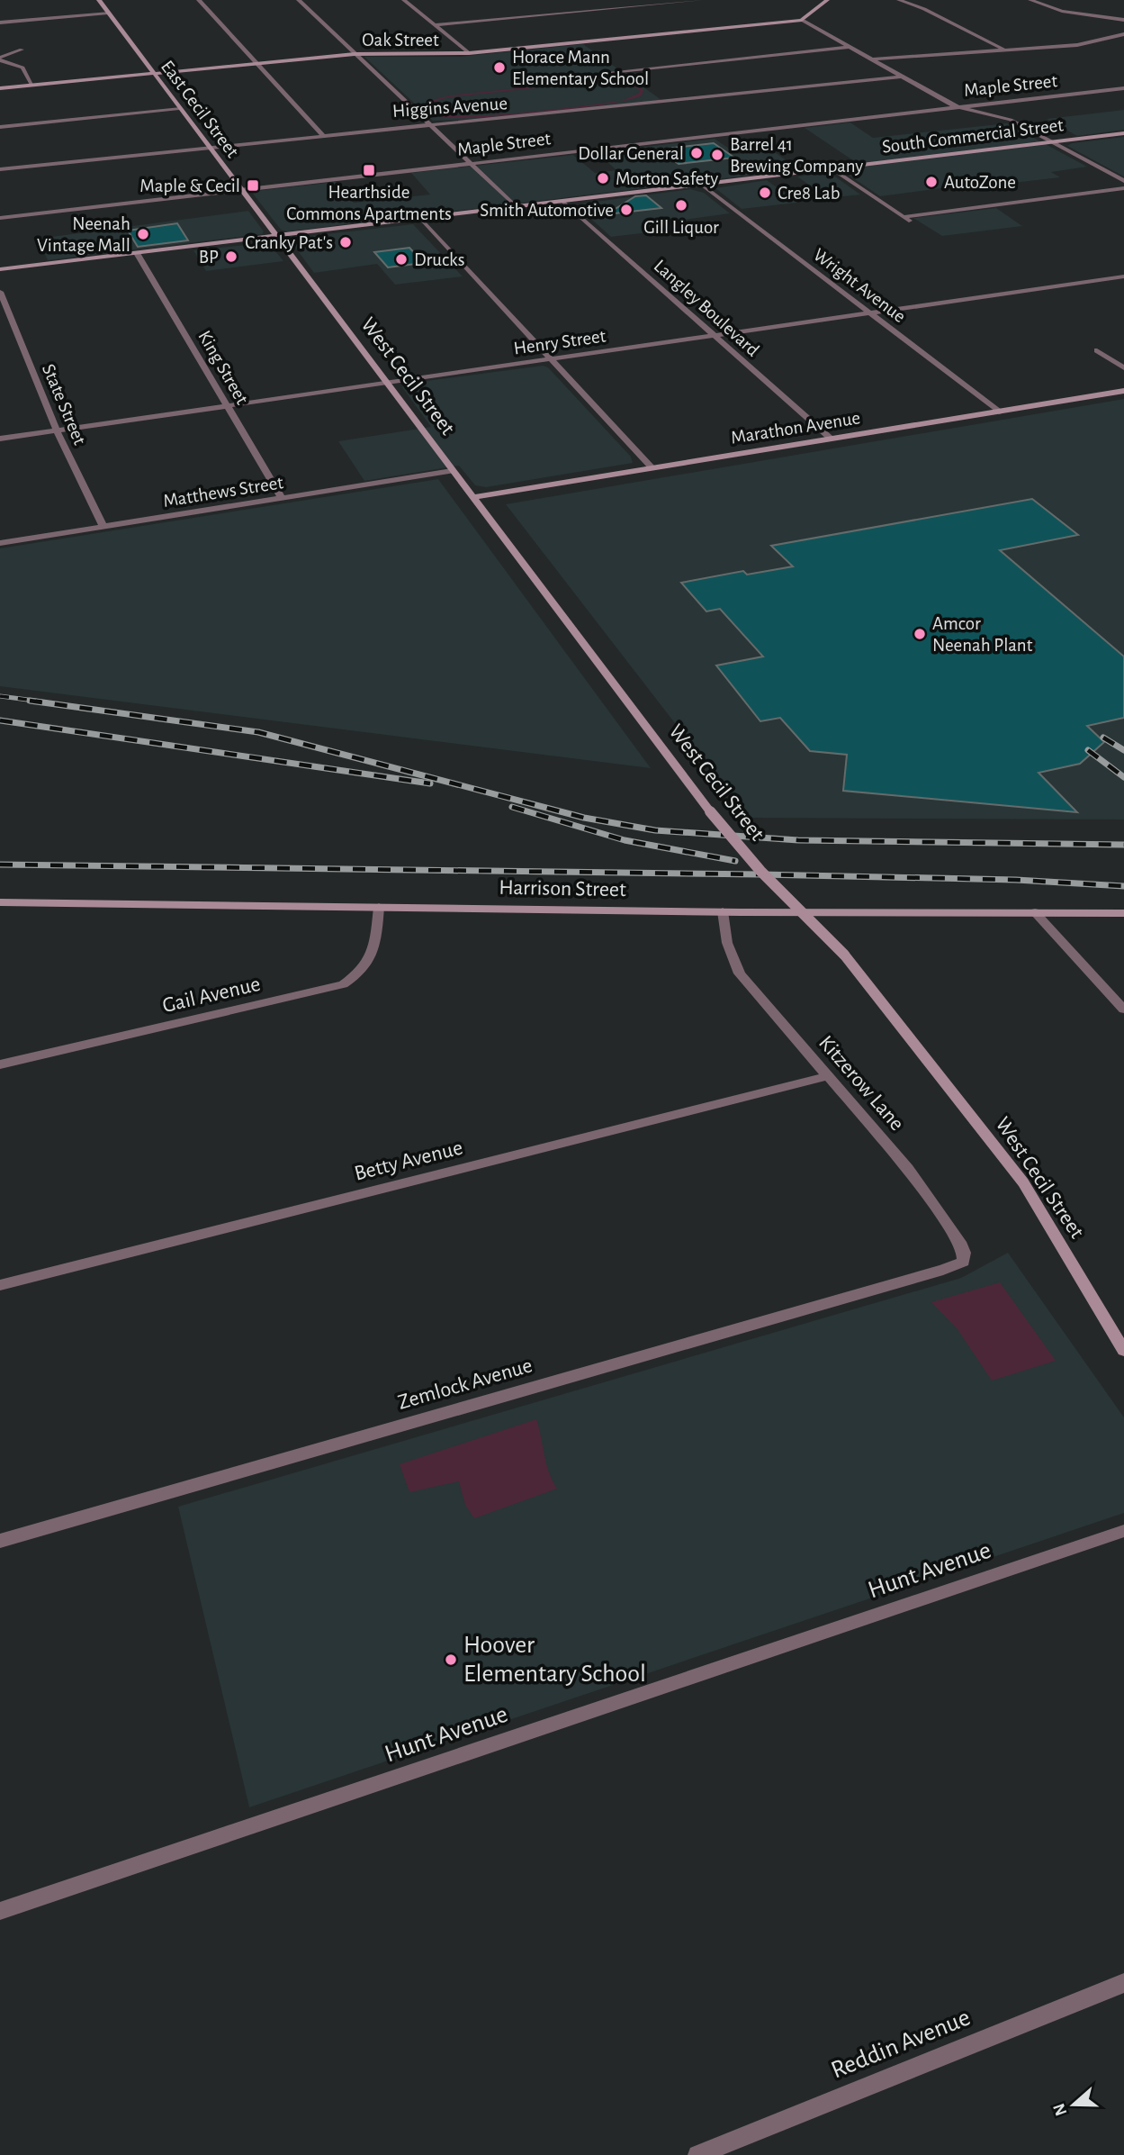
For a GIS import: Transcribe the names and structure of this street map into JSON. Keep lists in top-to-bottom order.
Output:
{
  "streets": {
    "main road": [
      "Oak Street",
      "East Cecil Street",
      "South Commercial Street",
      "West Cecil Street",
      "Marathon Avenue",
      "Harrison Street"
    ],
    "street": [
      "Maple Street",
      "Higgins Avenue",
      "Wright Avenue",
      "Langley Boulevard",
      "Henry Street",
      "King Street",
      "State Street",
      "Matthews Street",
      "Gail Avenue",
      "Kitzerow Lane",
      "Betty Avenue",
      "Zemlock Avenue",
      "Hunt Avenue",
      "Reddin Avenue"
    ]
  },
  "crossings": [
    ["Oak Street", "East Cecil Street"],
    ["Maple Street", "East Cecil Street"],
    ["Higgins Avenue", "East Cecil Street"],
    ["East Cecil Street", "South Commercial Street"],
    ["East Cecil Street", "West Cecil Street"],
    ["South Commercial Street", "Wright Avenue"],
    ["South Commercial Street", "Langley Boulevard"],
    ["South Commercial Street", "King Street"],
    ["South Commercial Street", "West Cecil Street"],
    ["Wright Avenue", "Henry Street"],
    ["Wright Avenue", "Marathon Avenue"],
    ["Langley Boulevard", "Henry Street"],
    ["Langley Boulevard", "Marathon Avenue"],
    ["Henry Street", "King Street"],
    ["Henry Street", "West Cecil Street"],
    ["Henry Street", "State Street"],
    ["King Street", "Matthews Street"],
    ["West Cecil Street", "Marathon Avenue"],
    ["West Cecil Street", "Matthews Street"],
    ["State Street", "Matthews Street"],
    ["Harrison Street", "Gail Avenue"],
    ["Harrison Street", "Kitzerow Lane"],
    ["Kitzerow Lane", "Betty Avenue"],
    ["Kitzerow Lane", "Zemlock Avenue"]
  ],
  "places": {
    "other": [
      "Horace Mann Elementary School",
      "Dollar General",
      "Barrel 41 Brewing Company",
      "Morton Safety",
      "AutoZone",
      "Cre8 Lab",
      "Gill Liquor",
      "Smith Automotive",
      "Neenah Vintage Mall",
      "Cranky Pat's",
      "BP",
      "Drucks",
      "Amcor Neenah Plant",
      "Hoover Elementary School"
    ],
    "transit": ["Hearthside Commons Apartments", "Maple & Cecil"]
  },
  "north": "left"
}
